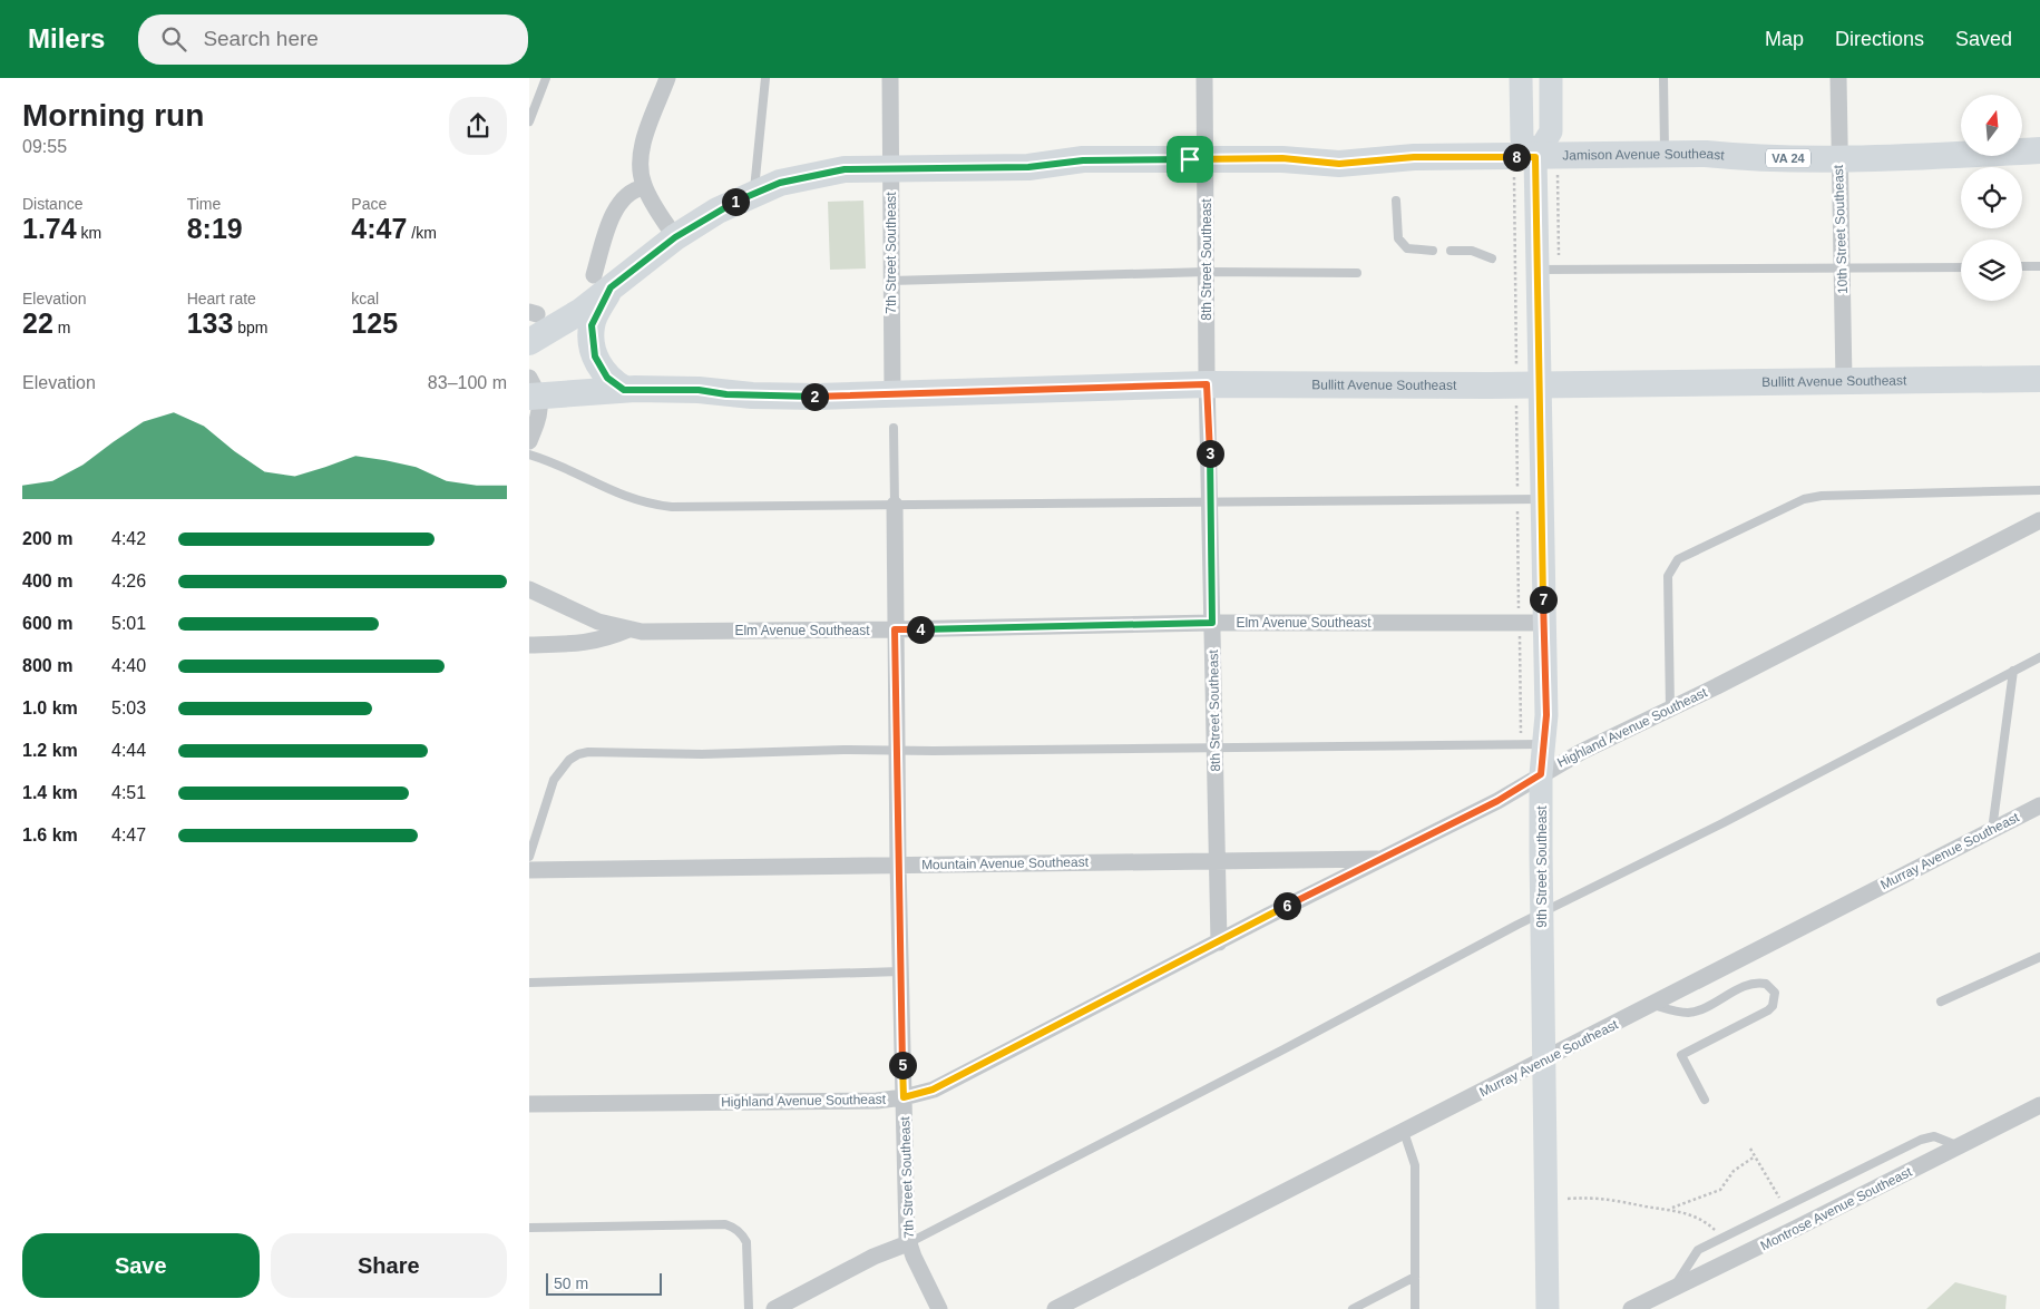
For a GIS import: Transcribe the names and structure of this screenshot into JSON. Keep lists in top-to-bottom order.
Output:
{
  "streets": {
    "main road": ["Jamison Avenue Southeast", "VA 24", "Bullitt Avenue Southeast"],
    "street": [
      "10th Street Southeast",
      "7th Street Southeast",
      "8th Street Southeast",
      "Elm Avenue Southeast",
      "Highland Avenue Southeast",
      "Murray Avenue Southeast",
      "Mountain Avenue Southeast",
      "9th Street Southeast",
      "Montrose Avenue Southeast"
    ]
  },
  "crossings": [
    ["Jamison Avenue Southeast", "10th Street Southeast"],
    ["Jamison Avenue Southeast", "7th Street Southeast"],
    ["Jamison Avenue Southeast", "8th Street Southeast"],
    ["Jamison Avenue Southeast", "9th Street Southeast"],
    ["10th Street Southeast", "Bullitt Avenue Southeast"],
    ["7th Street Southeast", "Bullitt Avenue Southeast"],
    ["7th Street Southeast", "Elm Avenue Southeast"],
    ["7th Street Southeast", "Highland Avenue Southeast"],
    ["7th Street Southeast", "Mountain Avenue Southeast"],
    ["8th Street Southeast", "Bullitt Avenue Southeast"],
    ["8th Street Southeast", "Elm Avenue Southeast"],
    ["8th Street Southeast", "Highland Avenue Southeast"],
    ["8th Street Southeast", "Mountain Avenue Southeast"],
    ["Bullitt Avenue Southeast", "9th Street Southeast"],
    ["Elm Avenue Southeast", "9th Street Southeast"],
    ["Highland Avenue Southeast", "Mountain Avenue Southeast"],
    ["Highland Avenue Southeast", "9th Street Southeast"],
    ["Murray Avenue Southeast", "9th Street Southeast"]
  ],
  "scale_bar": "50 m",
  "north": "top",
  "page": {
    "header": "Milers",
    "search": "Search here",
    "nav": ["Map", "Directions", "Saved"],
    "heading": ["Morning run", "09:55"],
    "pins": [
      "8",
      "1",
      "2",
      "3",
      "7",
      "4",
      "6",
      "5"
    ],
    "stats": [
      ["Distance", "1.74 km"],
      ["Time", "8:19"],
      ["Pace", "4:47 /km"],
      ["Elevation", "22 m"],
      ["Heart rate", "133 bpm"],
      ["kcal", "125"]
    ],
    "chart": ["Elevation", "83–100 m"],
    "list": [
      {
        "name": "200 m",
        "note": "4:42"
      },
      {
        "name": "400 m",
        "note": "4:26"
      },
      {
        "name": "600 m",
        "note": "5:01"
      },
      {
        "name": "800 m",
        "note": "4:40"
      },
      {
        "name": "1.0 km",
        "note": "5:03"
      },
      {
        "name": "1.2 km",
        "note": "4:44"
      },
      {
        "name": "1.4 km",
        "note": "4:51"
      },
      {
        "name": "1.6 km",
        "note": "4:47"
      }
    ],
    "buttons": ["Save", "Share"],
    "scale": "50 m"
  }
}
